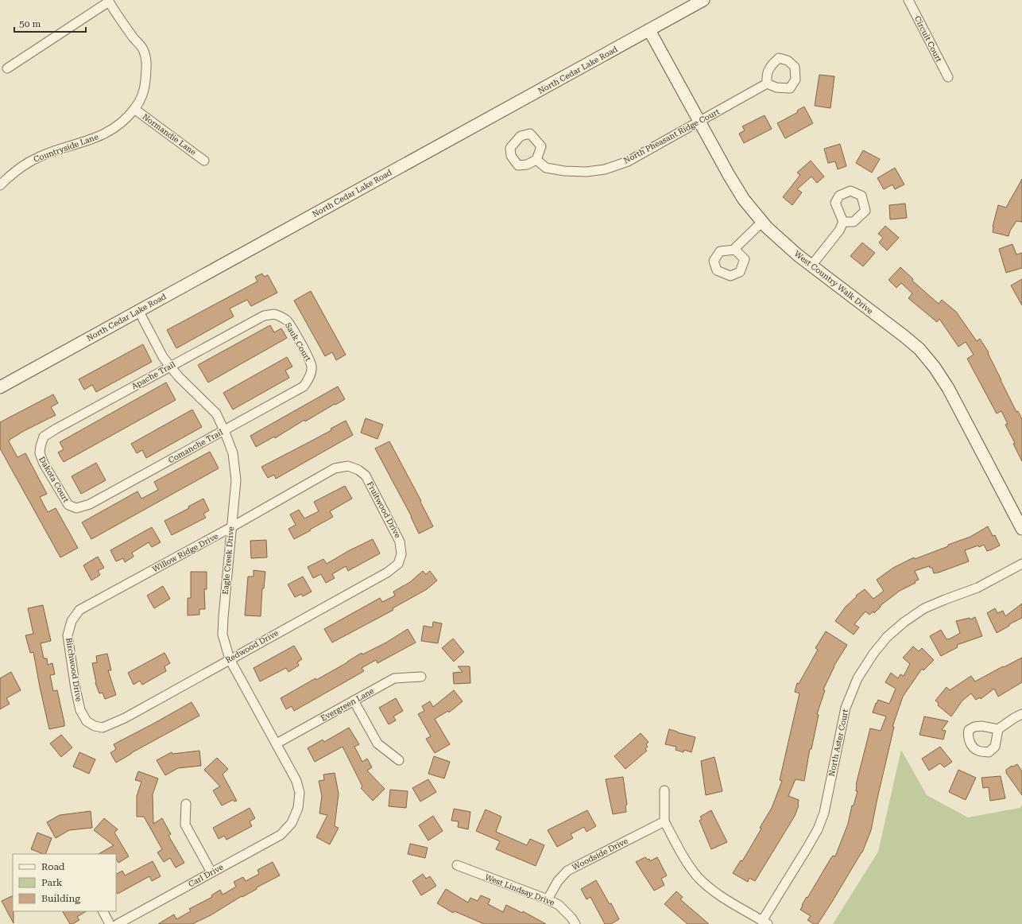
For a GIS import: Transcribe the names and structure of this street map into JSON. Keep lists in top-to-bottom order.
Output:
{
  "streets": {
    "main road": ["North Cedar Lake Road", "West Country Walk Drive"],
    "street": [
      "Circuit Court",
      "Normandie Lane",
      "North Pheasant Ridge Court",
      "Countryside Lane",
      "Sauk Court",
      "Apache Trail",
      "Comanche Trail",
      "Dakota Court",
      "Fruitwood Drive",
      "Willow Ridge Drive",
      "Eagle Creek Drive",
      "Redwood Drive",
      "Birchwood Drive",
      "Evergreen Lane",
      "North Aster Court",
      "Woodside Drive",
      "Carl Drive",
      "West Lindsay Drive"
    ]
  },
  "crossings": [
    ["North Cedar Lake Road", "West Country Walk Drive"],
    ["North Cedar Lake Road", "Eagle Creek Drive"],
    ["Normandie Lane", "Countryside Lane"],
    ["North Pheasant Ridge Court", "West Country Walk Drive"],
    ["Sauk Court", "Apache Trail"],
    ["Sauk Court", "Comanche Trail"],
    ["Apache Trail", "Dakota Court"],
    ["Apache Trail", "Eagle Creek Drive"],
    ["Comanche Trail", "Dakota Court"],
    ["Comanche Trail", "Eagle Creek Drive"],
    ["Fruitwood Drive", "Willow Ridge Drive"],
    ["Fruitwood Drive", "Redwood Drive"],
    ["Willow Ridge Drive", "Eagle Creek Drive"],
    ["Willow Ridge Drive", "Birchwood Drive"],
    ["Eagle Creek Drive", "Redwood Drive"],
    ["Eagle Creek Drive", "Evergreen Lane"],
    ["Eagle Creek Drive", "Carl Drive"],
    ["Redwood Drive", "Birchwood Drive"],
    ["Woodside Drive", "West Lindsay Drive"]
  ],
  "legend": ["Road", "Park", "Building"],
  "scale_bar": "50 m"
}
